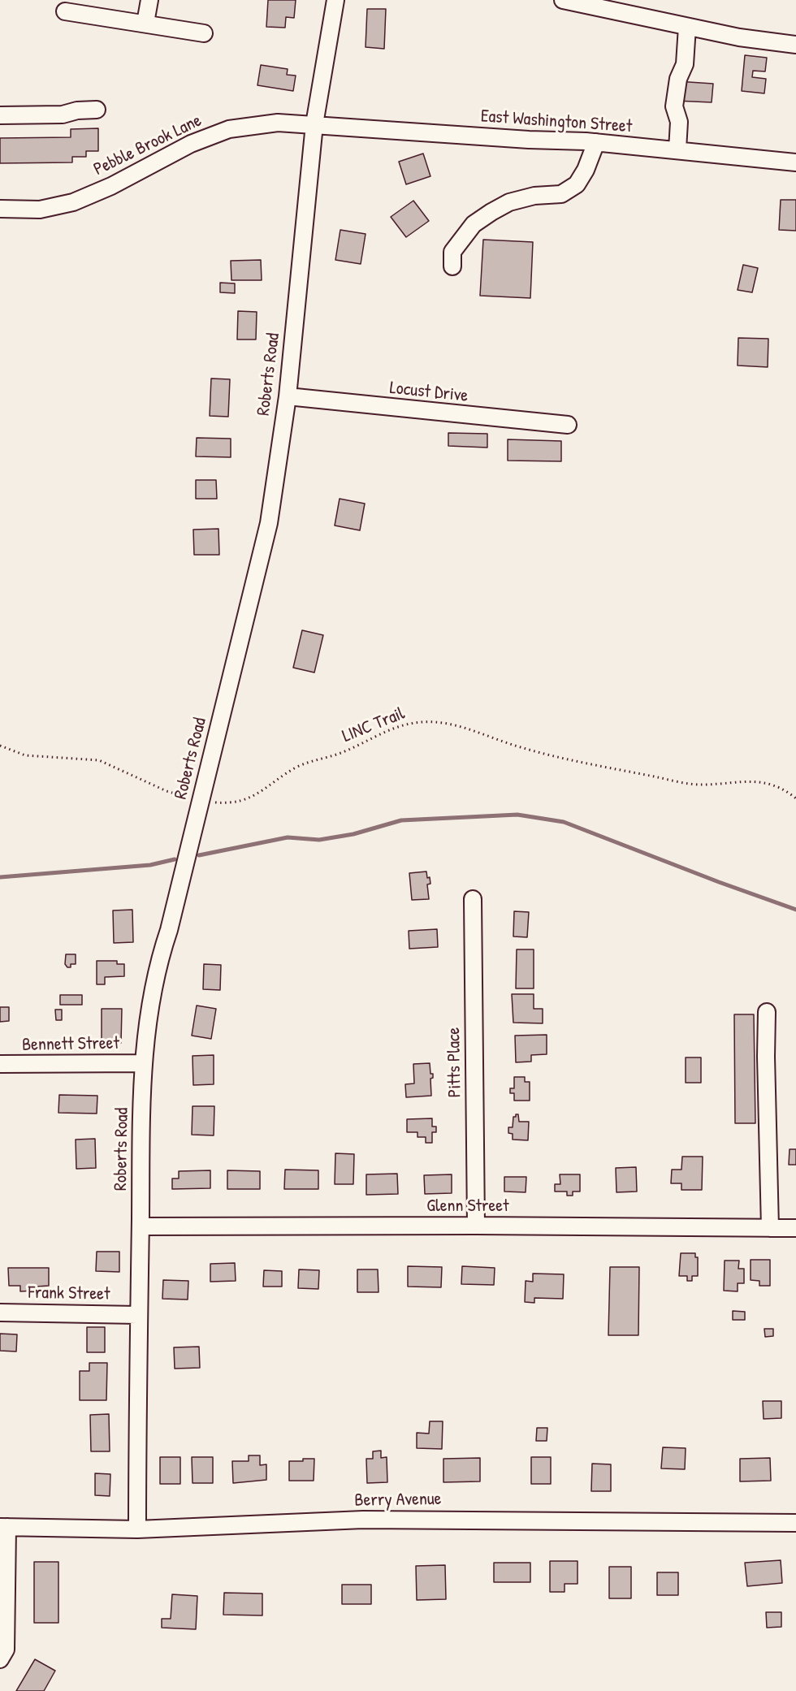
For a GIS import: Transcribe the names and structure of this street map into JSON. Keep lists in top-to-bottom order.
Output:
{
  "streets": {
    "street": [
      "East Washington Street",
      "Pebble Brook Lane",
      "Roberts Road",
      "Locust Drive",
      "Bennett Street",
      "Pitts Place",
      "Glenn Street",
      "Frank Street",
      "Berry Avenue"
    ],
    "path": ["LINC Trail"]
  },
  "crossings": [
    ["East Washington Street", "Pebble Brook Lane"],
    ["East Washington Street", "Roberts Road"],
    ["Pebble Brook Lane", "Roberts Road"],
    ["Roberts Road", "Locust Drive"],
    ["Roberts Road", "LINC Trail"],
    ["Roberts Road", "Bennett Street"],
    ["Roberts Road", "Glenn Street"],
    ["Roberts Road", "Frank Street"],
    ["Roberts Road", "Berry Avenue"],
    ["Pitts Place", "Glenn Street"]
  ]
}
